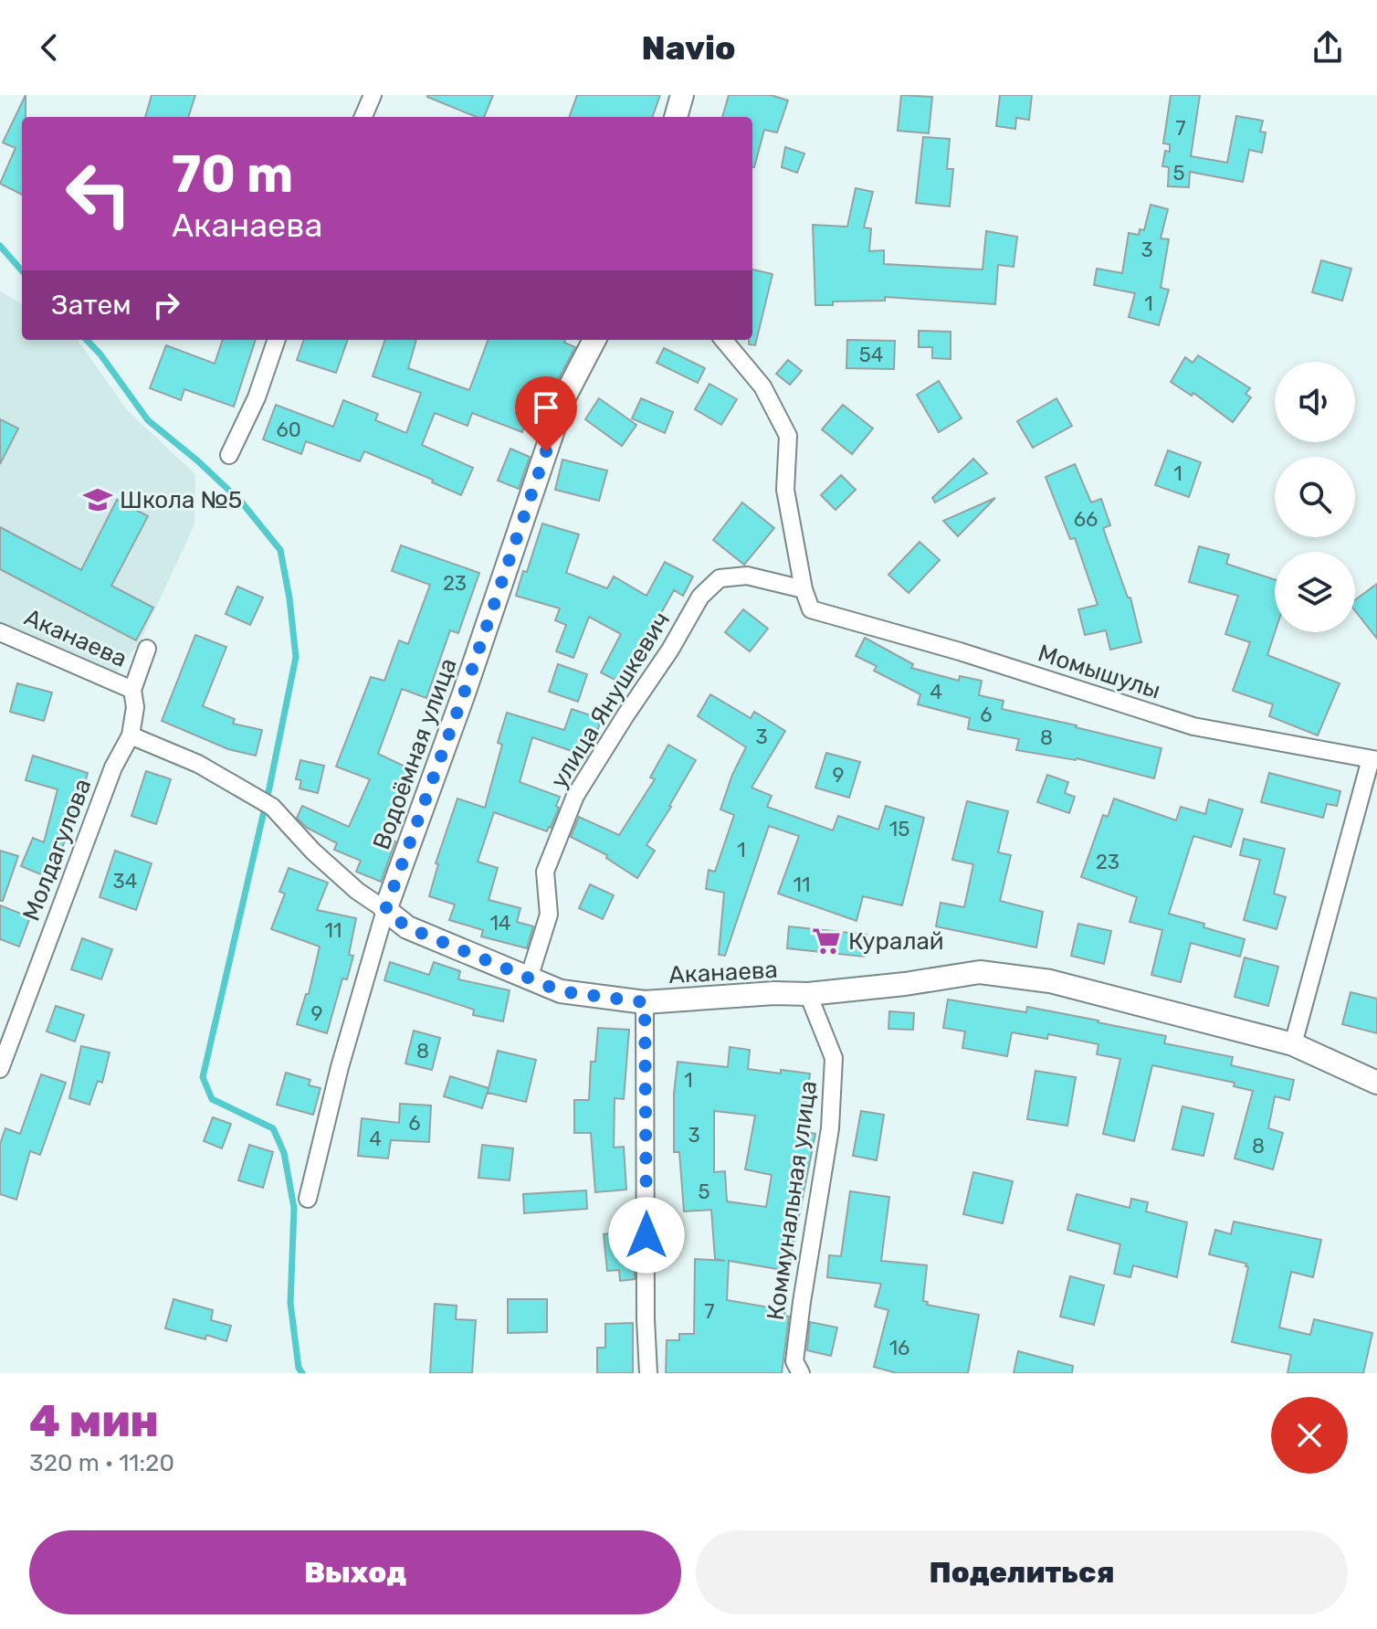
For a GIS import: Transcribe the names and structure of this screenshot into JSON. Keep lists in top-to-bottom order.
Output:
{
  "streets": {
    "street": [
      "Аканаева",
      "Момышулы",
      "улица Янушкевич",
      "Водоёмная улица",
      "Молдагулова",
      "Коммунальная улица"
    ]
  },
  "crossings": [
    ["Аканаева", "улица Янушкевич"],
    ["Аканаева", "Водоёмная улица"],
    ["Аканаева", "Молдагулова"],
    ["Аканаева", "Коммунальная улица"],
    ["Момышулы", "улица Янушкевич"]
  ],
  "places": {
    "school or university": ["Школа №5"],
    "supermarket": ["Куралай"]
  },
  "house_numbers": [
    "7",
    "5",
    "3",
    "1",
    "54",
    "60",
    "1",
    "66",
    "23",
    "4",
    "6",
    "3",
    "8",
    "9",
    "15",
    "1",
    "23",
    "34",
    "11",
    "14",
    "11",
    "9",
    "8",
    "1",
    "6",
    "3",
    "4",
    "8",
    "5",
    "7",
    "16"
  ],
  "page": {
    "header": "Navio",
    "turn": ["70 m", "Аканаева"],
    "then": "Затем",
    "heading": ["4 мин", "320 m · 11:20"],
    "buttons": ["Выход", "Поделиться"]
  }
}
